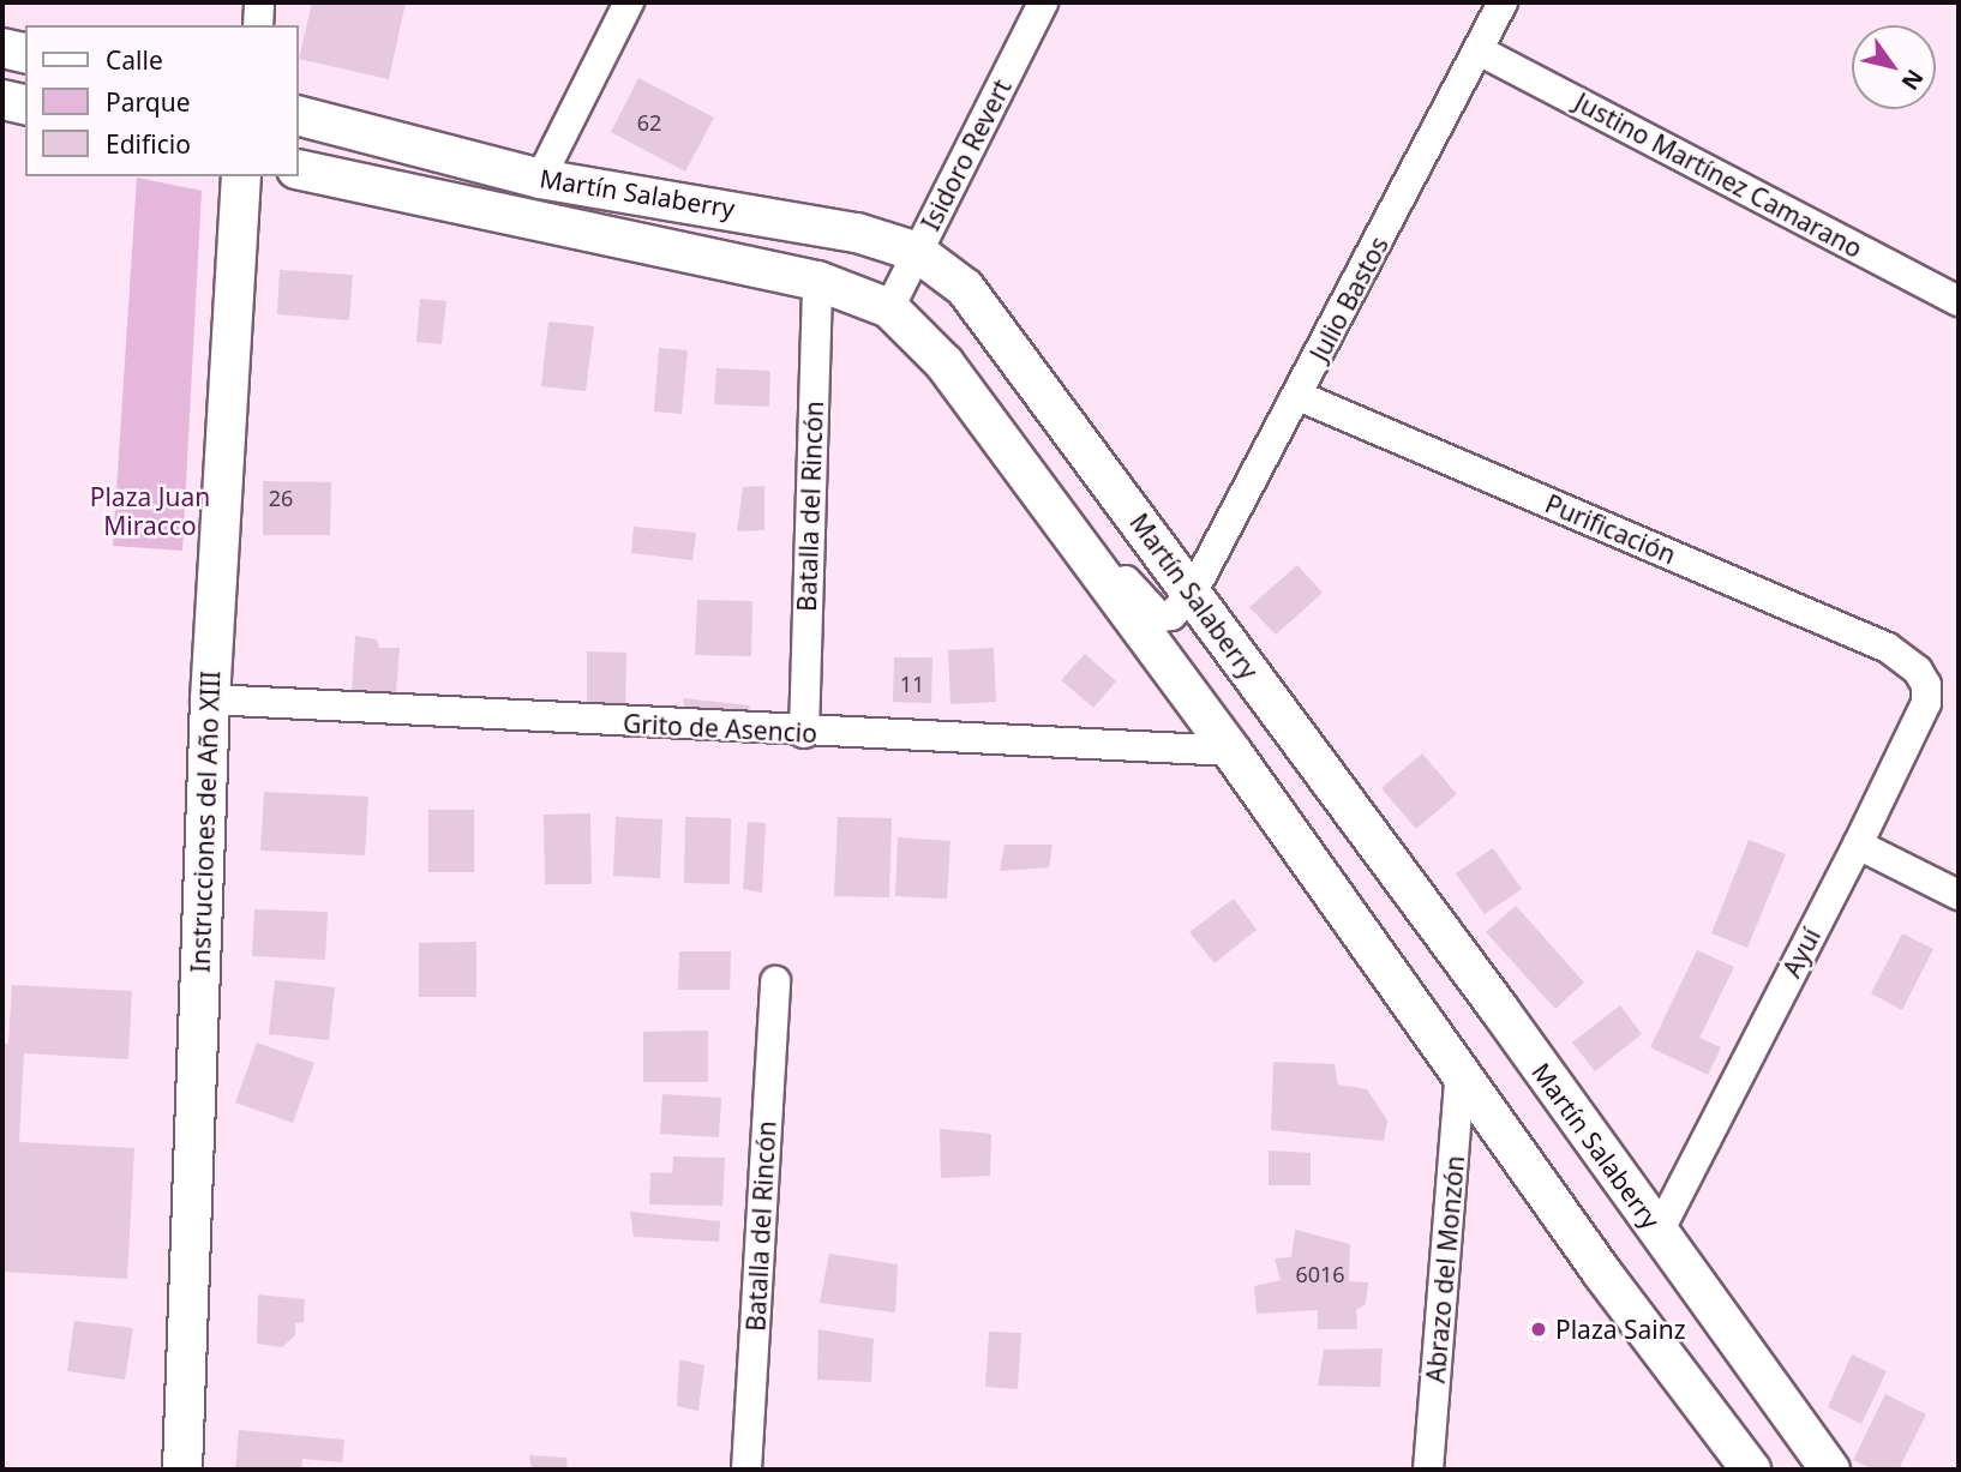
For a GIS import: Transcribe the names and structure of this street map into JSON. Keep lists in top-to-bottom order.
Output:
{
  "streets": {
    "street": [
      "Isidoro Revert",
      "Justino Martínez Camarano",
      "Martín Salaberry",
      "Julio Bastos",
      "Batalla del Rincón",
      "Purificación",
      "Grito de Asencio",
      "Instrucciones del Año XIII",
      "Ayuí",
      "Abrazo del Monzón"
    ]
  },
  "crossings": [
    ["Isidoro Revert", "Martín Salaberry"],
    ["Justino Martínez Camarano", "Julio Bastos"],
    ["Martín Salaberry", "Julio Bastos"],
    ["Martín Salaberry", "Batalla del Rincón"],
    ["Martín Salaberry", "Grito de Asencio"],
    ["Martín Salaberry", "Ayuí"],
    ["Martín Salaberry", "Abrazo del Monzón"],
    ["Julio Bastos", "Purificación"],
    ["Batalla del Rincón", "Grito de Asencio"],
    ["Purificación", "Ayuí"],
    ["Grito de Asencio", "Instrucciones del Año XIII"]
  ],
  "parks": ["Plaza Juan Miracco"],
  "places": ["Plaza Sainz"],
  "house_numbers": [
    "62",
    "26",
    "11",
    "6016"
  ],
  "legend": ["Calle", "Parque", "Edificio"],
  "north": "bottom right"
}
